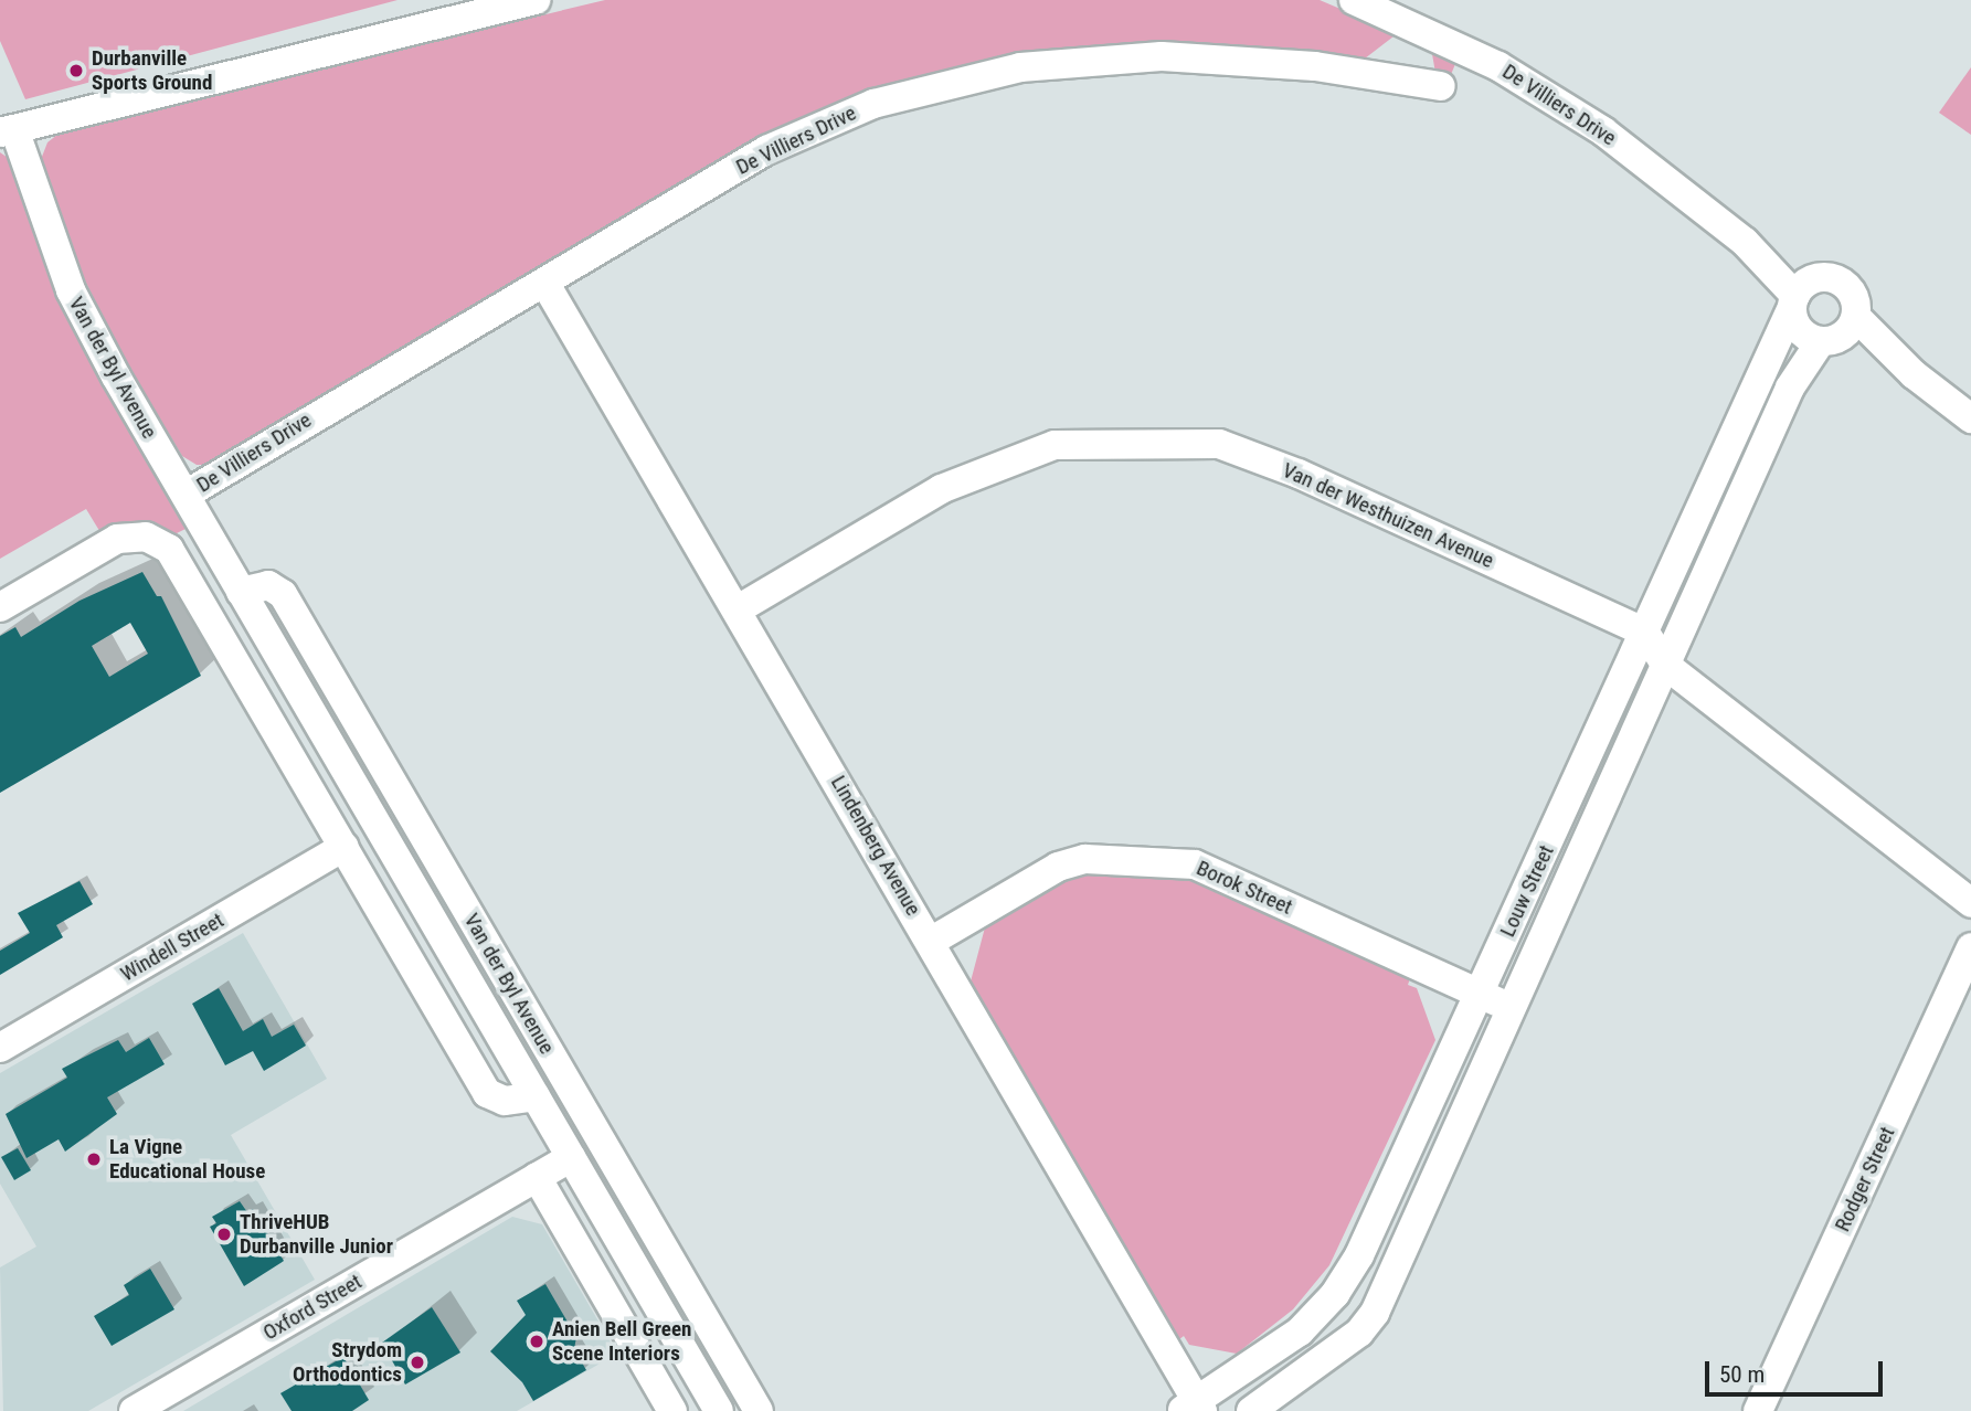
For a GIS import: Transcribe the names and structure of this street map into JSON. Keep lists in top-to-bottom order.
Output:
{
  "streets": {
    "street": [
      "De Villiers Drive",
      "Van der Byl Avenue",
      "Van der Westhuizen Avenue",
      "Lindenberg Avenue",
      "Borok Street",
      "Louw Street",
      "Windell Street",
      "Rodger Street",
      "Oxford Street"
    ]
  },
  "crossings": [
    ["De Villiers Drive", "Van der Byl Avenue"],
    ["De Villiers Drive", "Lindenberg Avenue"],
    ["De Villiers Drive", "Louw Street"],
    ["Van der Byl Avenue", "Oxford Street"],
    ["Van der Westhuizen Avenue", "Lindenberg Avenue"],
    ["Van der Westhuizen Avenue", "Louw Street"],
    ["Lindenberg Avenue", "Borok Street"],
    ["Lindenberg Avenue", "Louw Street"],
    ["Borok Street", "Louw Street"]
  ],
  "places": [
    "Durbanville Sports Ground",
    "La Vigne Educational House",
    "ThriveHUB Durbanville Junior",
    "Anien Bell Green Scene Interiors",
    "Strydom Orthodontics"
  ],
  "scale_bar": "50 m"
}
